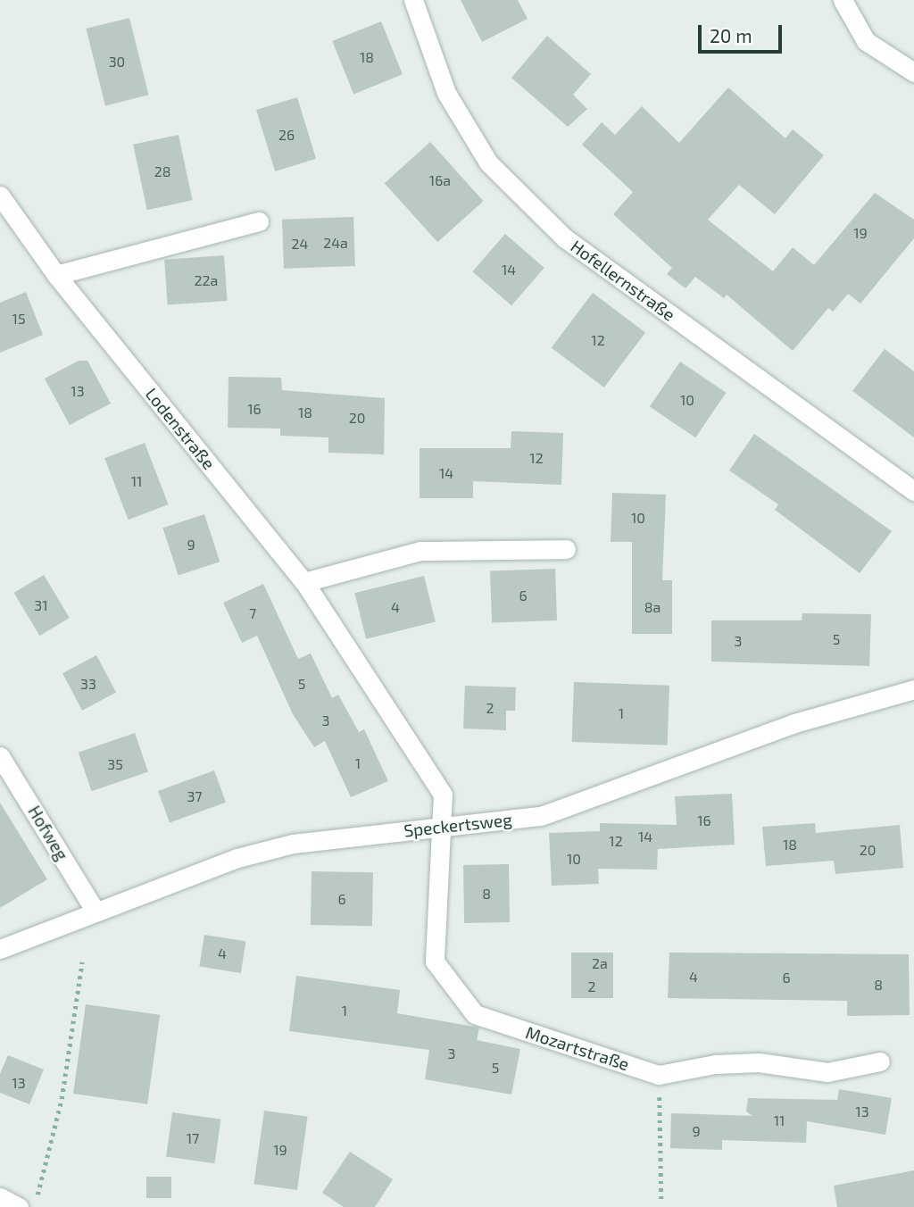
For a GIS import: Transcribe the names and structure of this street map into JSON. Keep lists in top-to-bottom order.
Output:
{
  "streets": {
    "street": [
      "Hofellernstraße",
      "Lodenstraße",
      "Speckertsweg",
      "Hofweg",
      "Mozartstraße"
    ]
  },
  "crossings": [
    ["Lodenstraße", "Speckertsweg"],
    ["Lodenstraße", "Mozartstraße"],
    ["Speckertsweg", "Hofweg"],
    ["Speckertsweg", "Mozartstraße"]
  ],
  "house_numbers": [
    "18",
    "30",
    "26",
    "28",
    "16a",
    "19",
    "24a",
    "24",
    "14",
    "22a",
    "15",
    "12",
    "13",
    "10",
    "16",
    "18",
    "20",
    "12",
    "14",
    "11",
    "10",
    "9",
    "6",
    "31",
    "4",
    "8a",
    "7",
    "5",
    "3",
    "33",
    "5",
    "2",
    "1",
    "3",
    "1",
    "35",
    "37",
    "16",
    "14",
    "12",
    "18",
    "20",
    "10",
    "8",
    "6",
    "4",
    "2a",
    "4",
    "6",
    "8",
    "2",
    "1",
    "3",
    "5",
    "13",
    "13",
    "11",
    "9",
    "17",
    "19"
  ],
  "scale_bar": "20 m"
}
